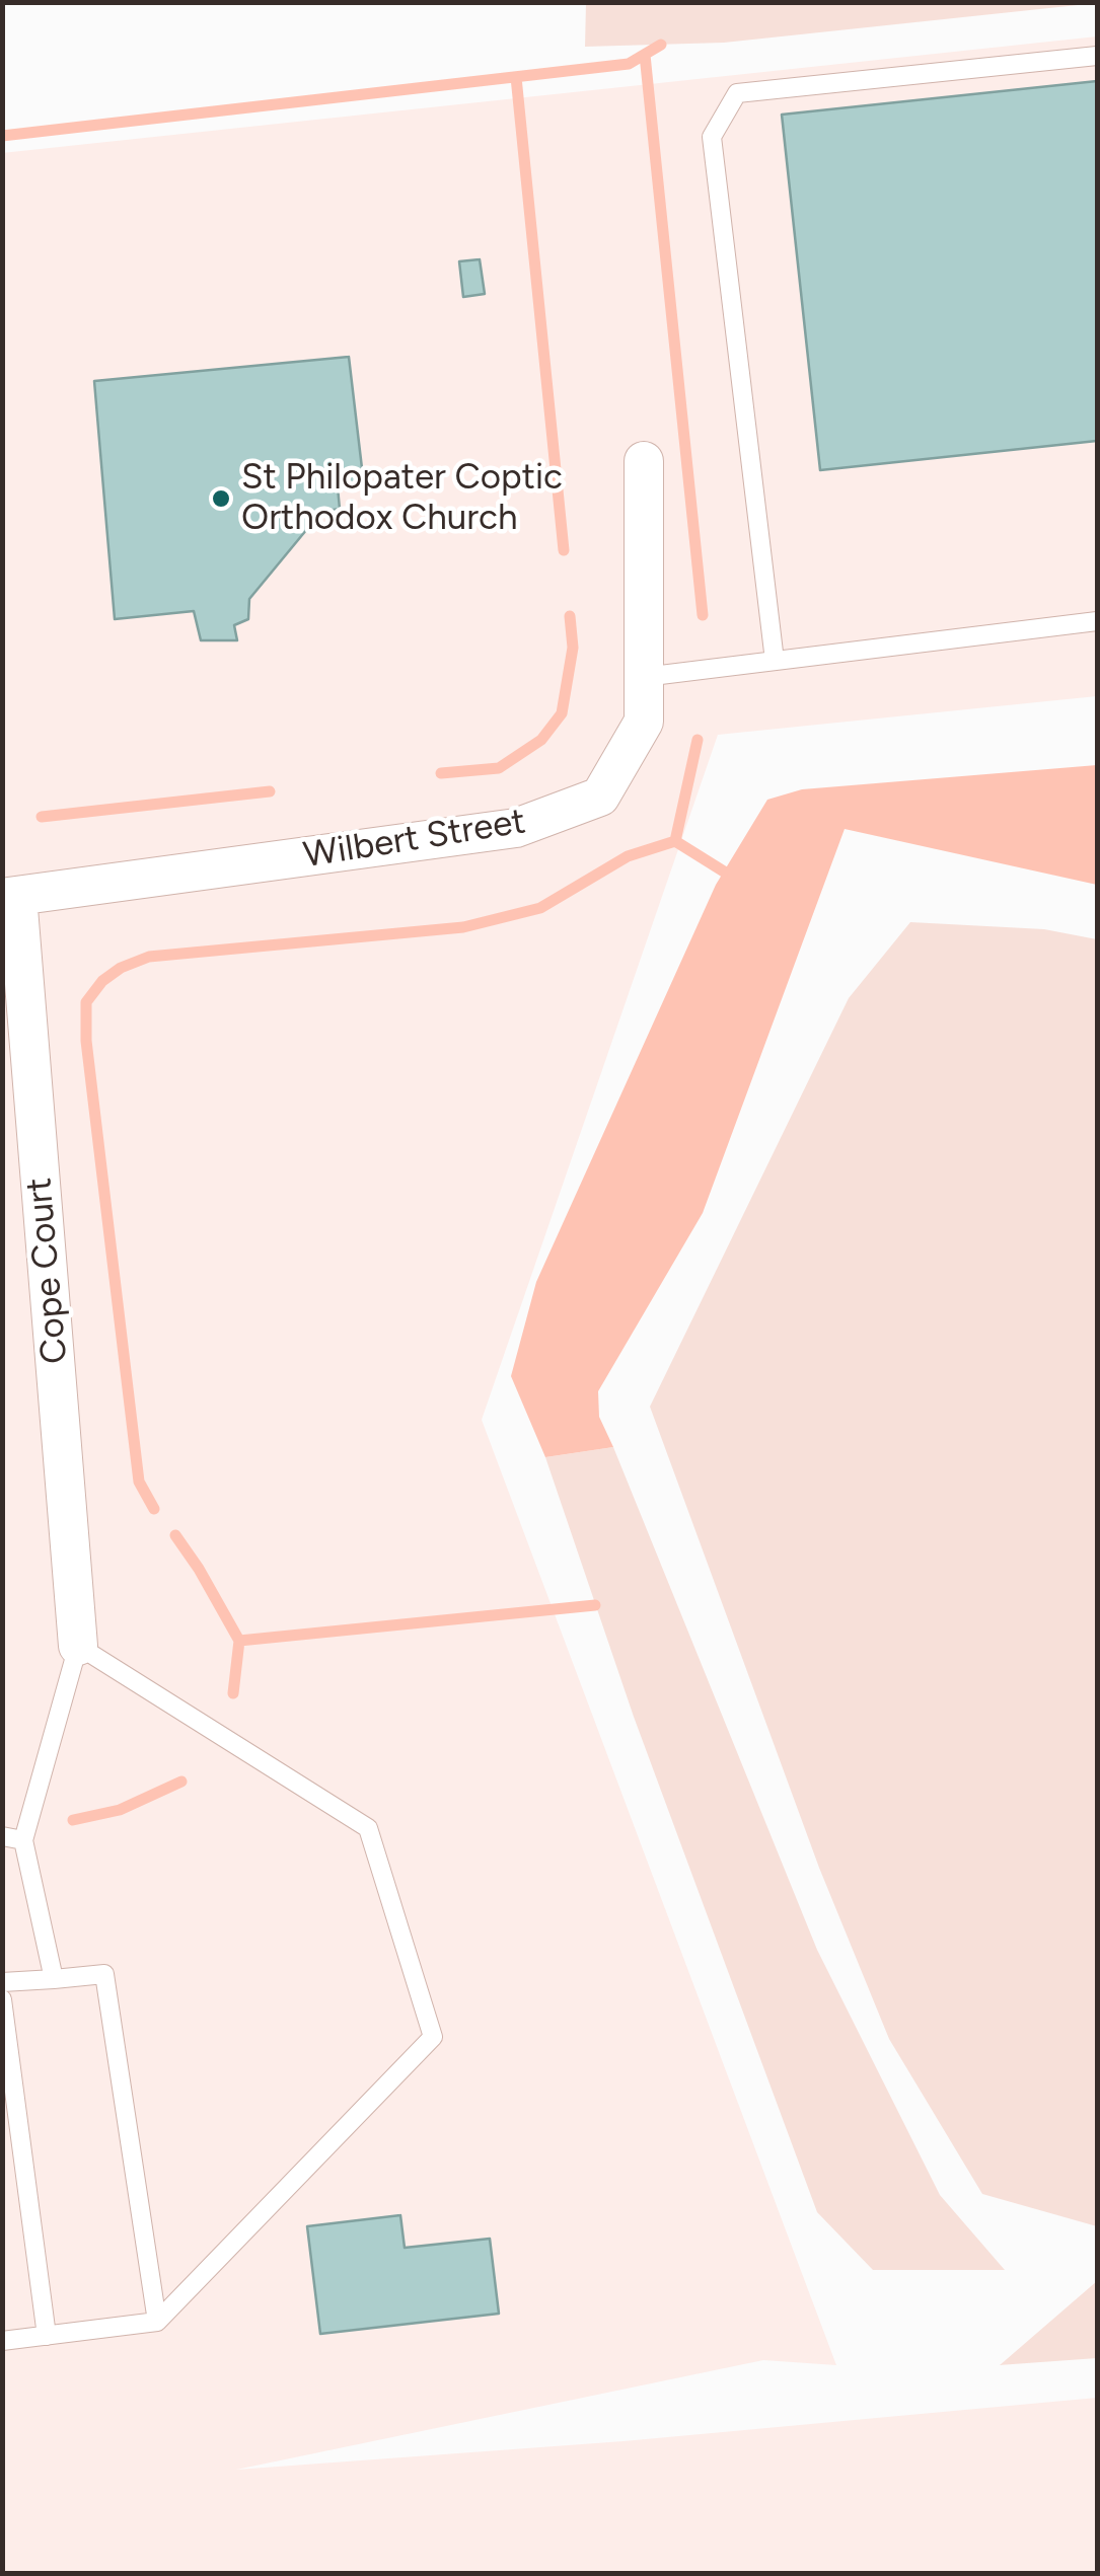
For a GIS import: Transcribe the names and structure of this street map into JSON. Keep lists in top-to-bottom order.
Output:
{
  "streets": {
    "street": ["Wilbert Street", "Cope Court"]
  },
  "crossings": [
    ["Wilbert Street", "Cope Court"]
  ],
  "places": ["St Philopater Coptic Orthodox Church"]
}
